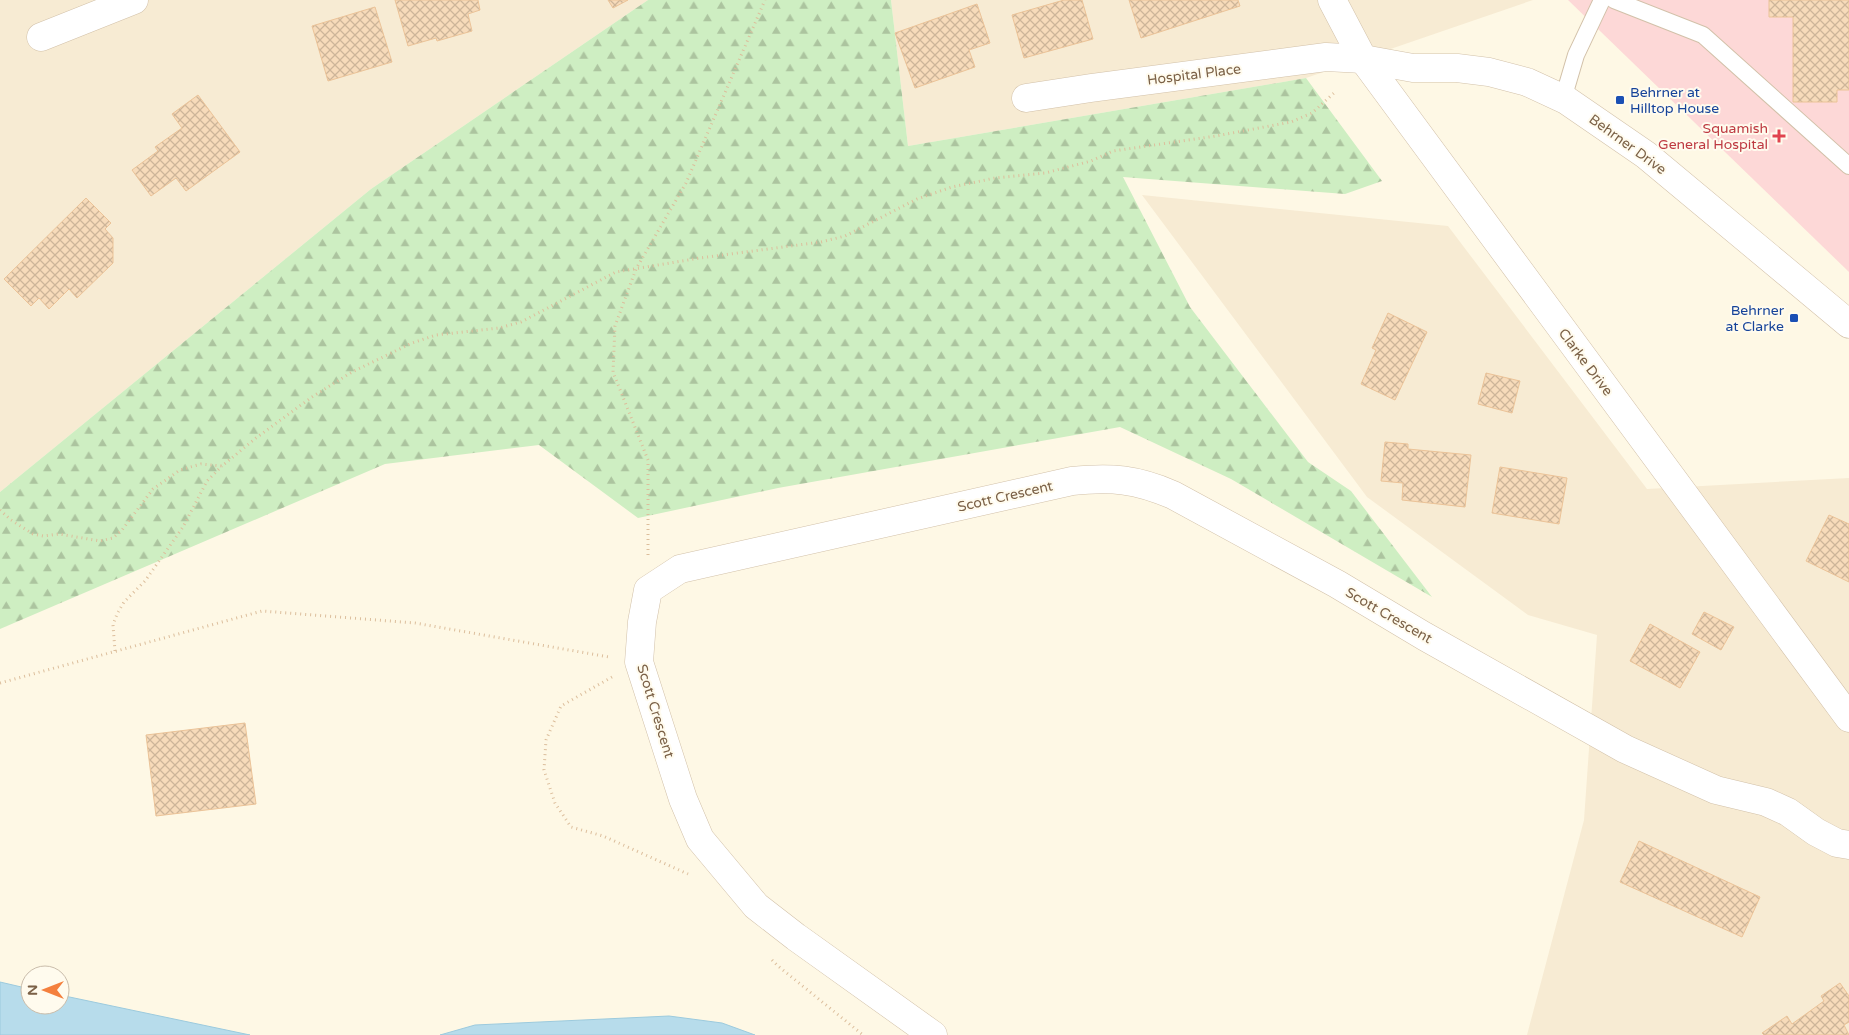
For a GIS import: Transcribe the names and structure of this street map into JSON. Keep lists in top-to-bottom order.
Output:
{
  "streets": {
    "street": [
      "Hospital Place",
      "Behrner Drive",
      "Clarke Drive",
      "Scott Crescent"
    ]
  },
  "crossings": [
    ["Hospital Place", "Behrner Drive"],
    ["Hospital Place", "Clarke Drive"],
    ["Behrner Drive", "Clarke Drive"]
  ],
  "places": {
    "transit": ["Behrner at Hilltop House", "Behrner at Clarke"],
    "health": ["Squamish General Hospital"]
  },
  "north": "left"
}
